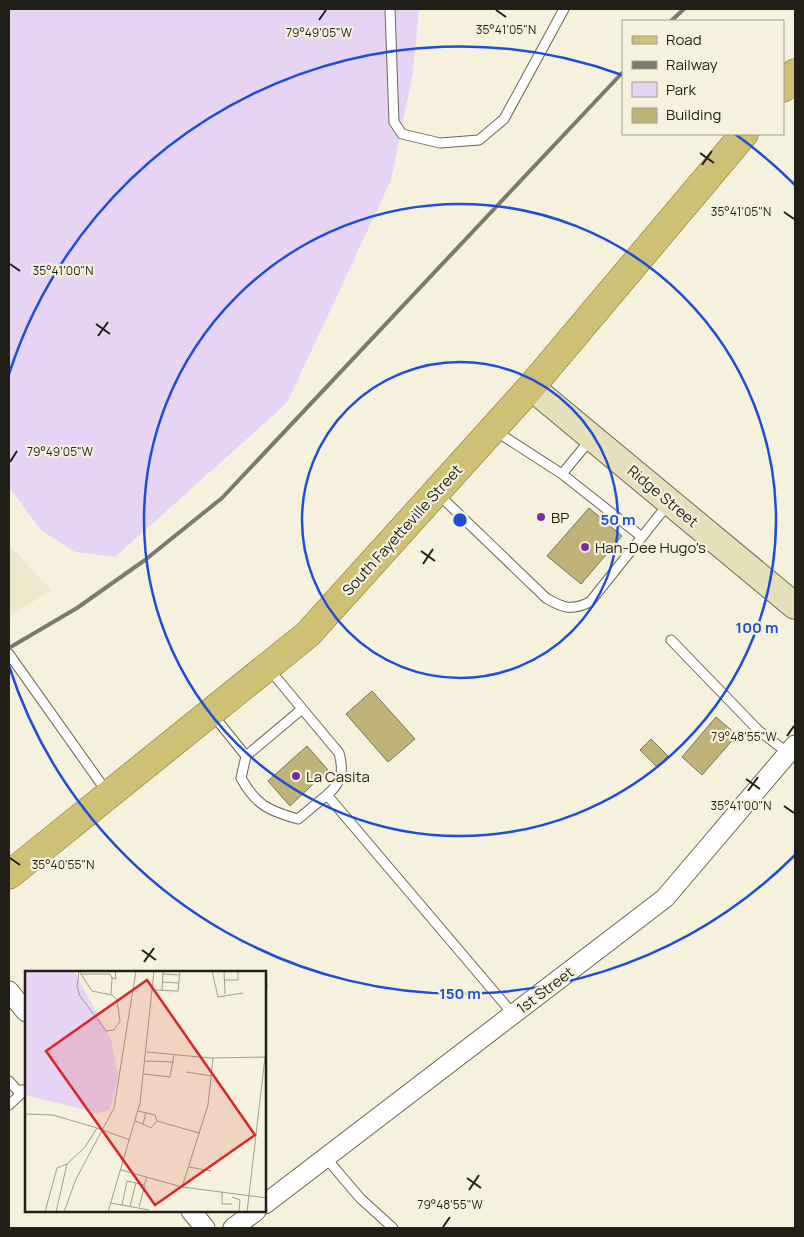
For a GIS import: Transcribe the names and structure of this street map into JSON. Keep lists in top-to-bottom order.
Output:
{
  "streets": {
    "main road": ["South Fayetteville Street"],
    "street": ["Ridge Street", "1st Street"]
  },
  "crossings": [
    ["Ridge Street", "South Fayetteville Street"]
  ],
  "places": ["BP", "Han-Dee Hugo's", "La Casita"],
  "legend": [
    "Road",
    "Railway",
    "Park",
    "Building"
  ],
  "coordinates": [
    "35°41'05\"N",
    "79°49'05\"W",
    "35°41'00\"N",
    "79°48'55\"W",
    "35°40'55\"N"
  ],
  "rings": ["50 m", "100 m", "150 m"]
}
